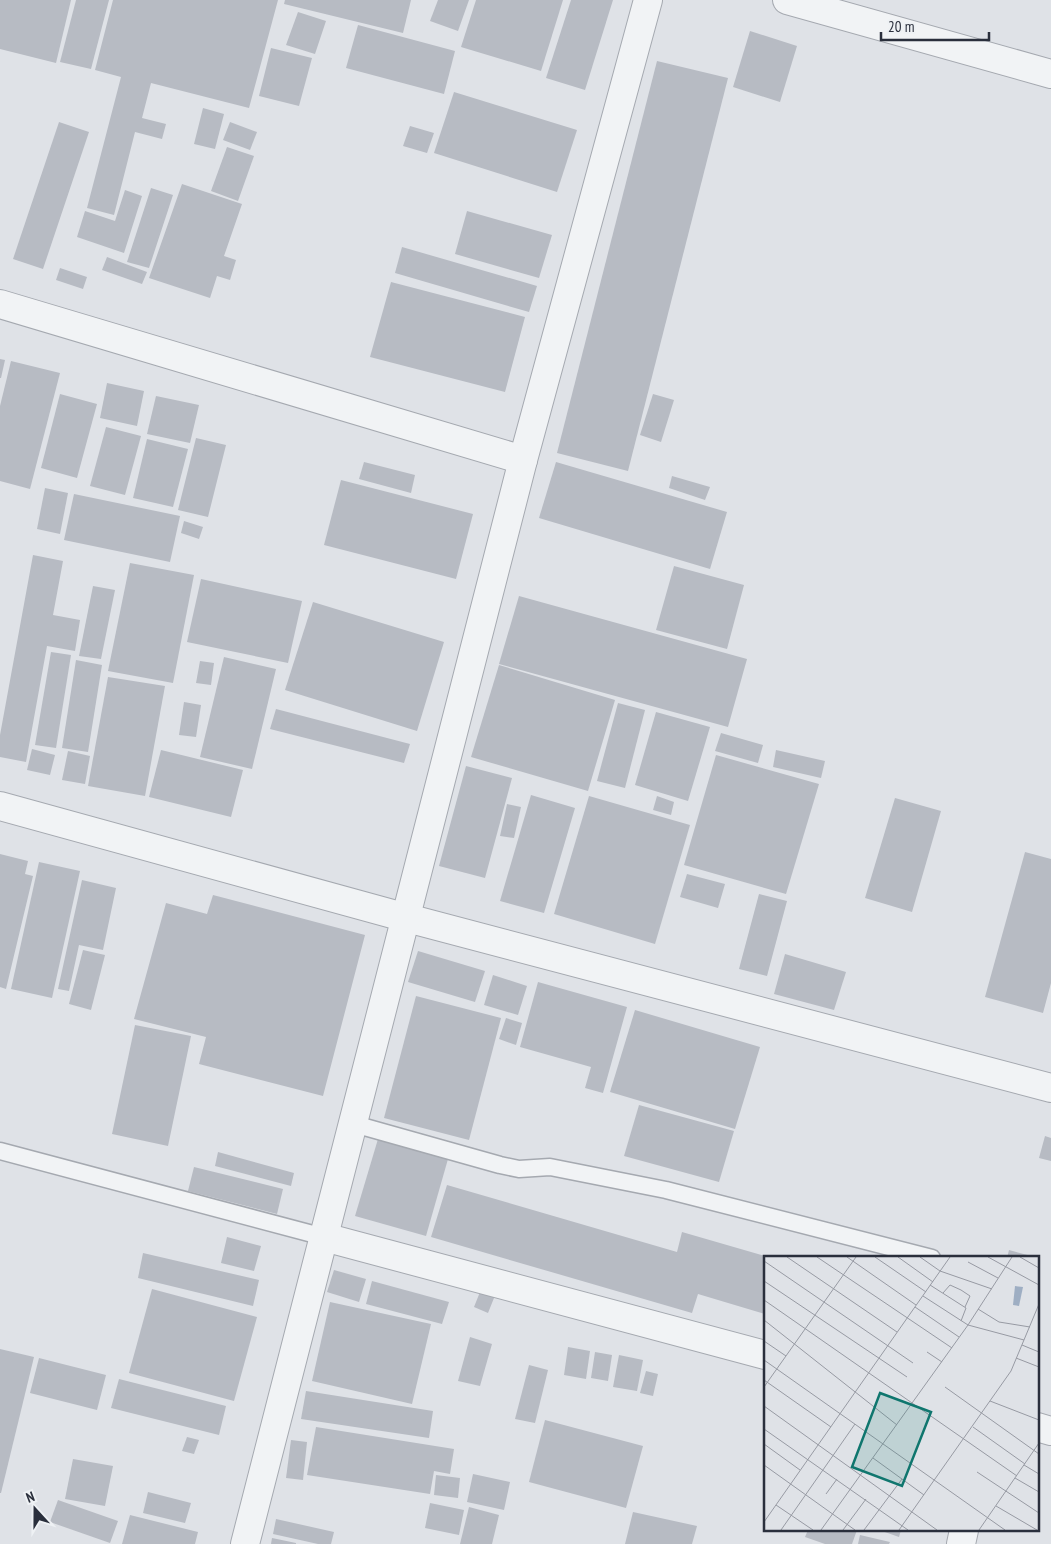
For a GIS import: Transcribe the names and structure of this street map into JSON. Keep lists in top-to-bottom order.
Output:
{
  "scale_bar": "20 m",
  "north": "top"
}
